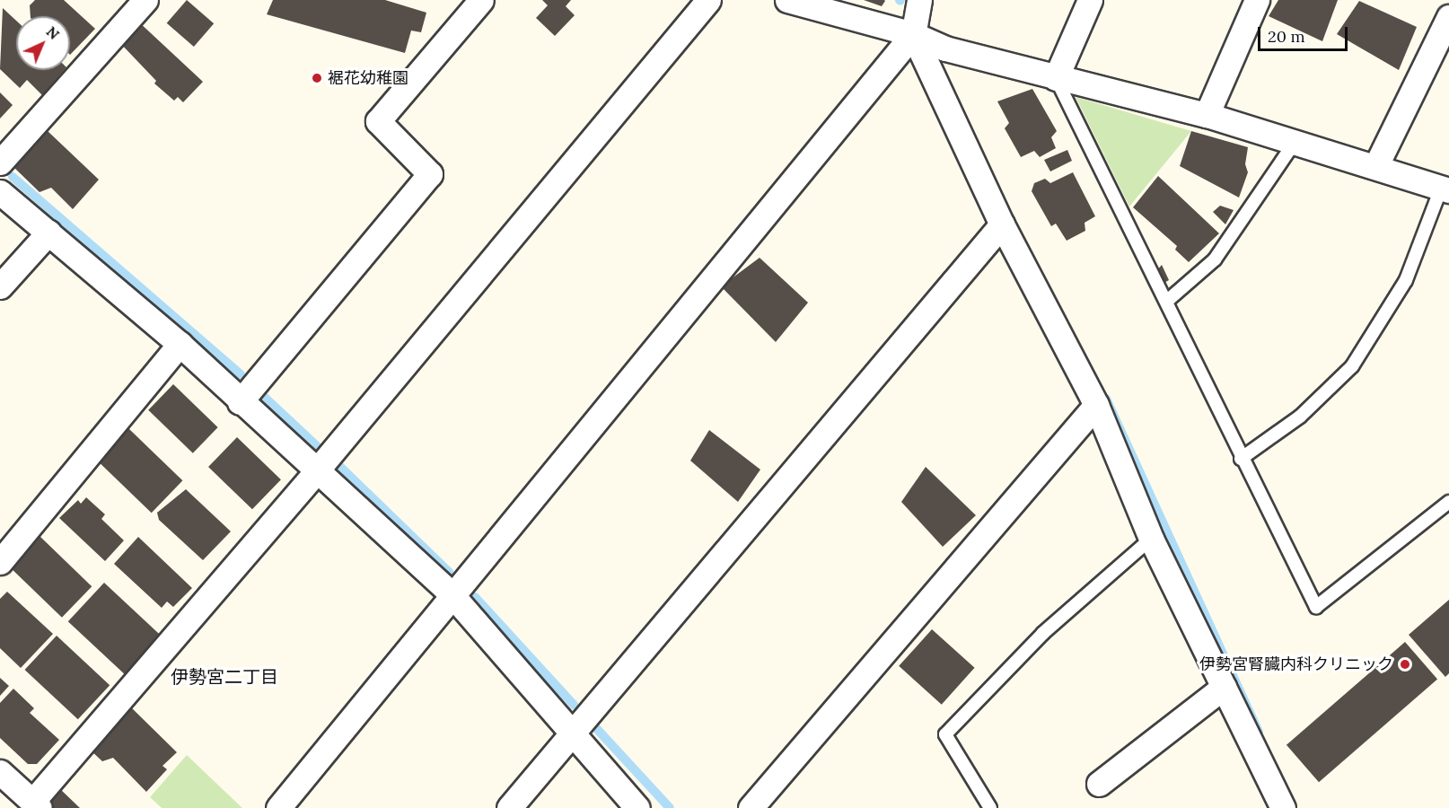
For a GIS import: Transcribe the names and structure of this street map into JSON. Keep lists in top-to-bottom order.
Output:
{
  "districts": ["伊勢宮二丁目"],
  "places": ["裾花幼稚園", "伊勢宮腎臓内科クリニック"],
  "scale_bar": "20 m",
  "north": "top right"
}
